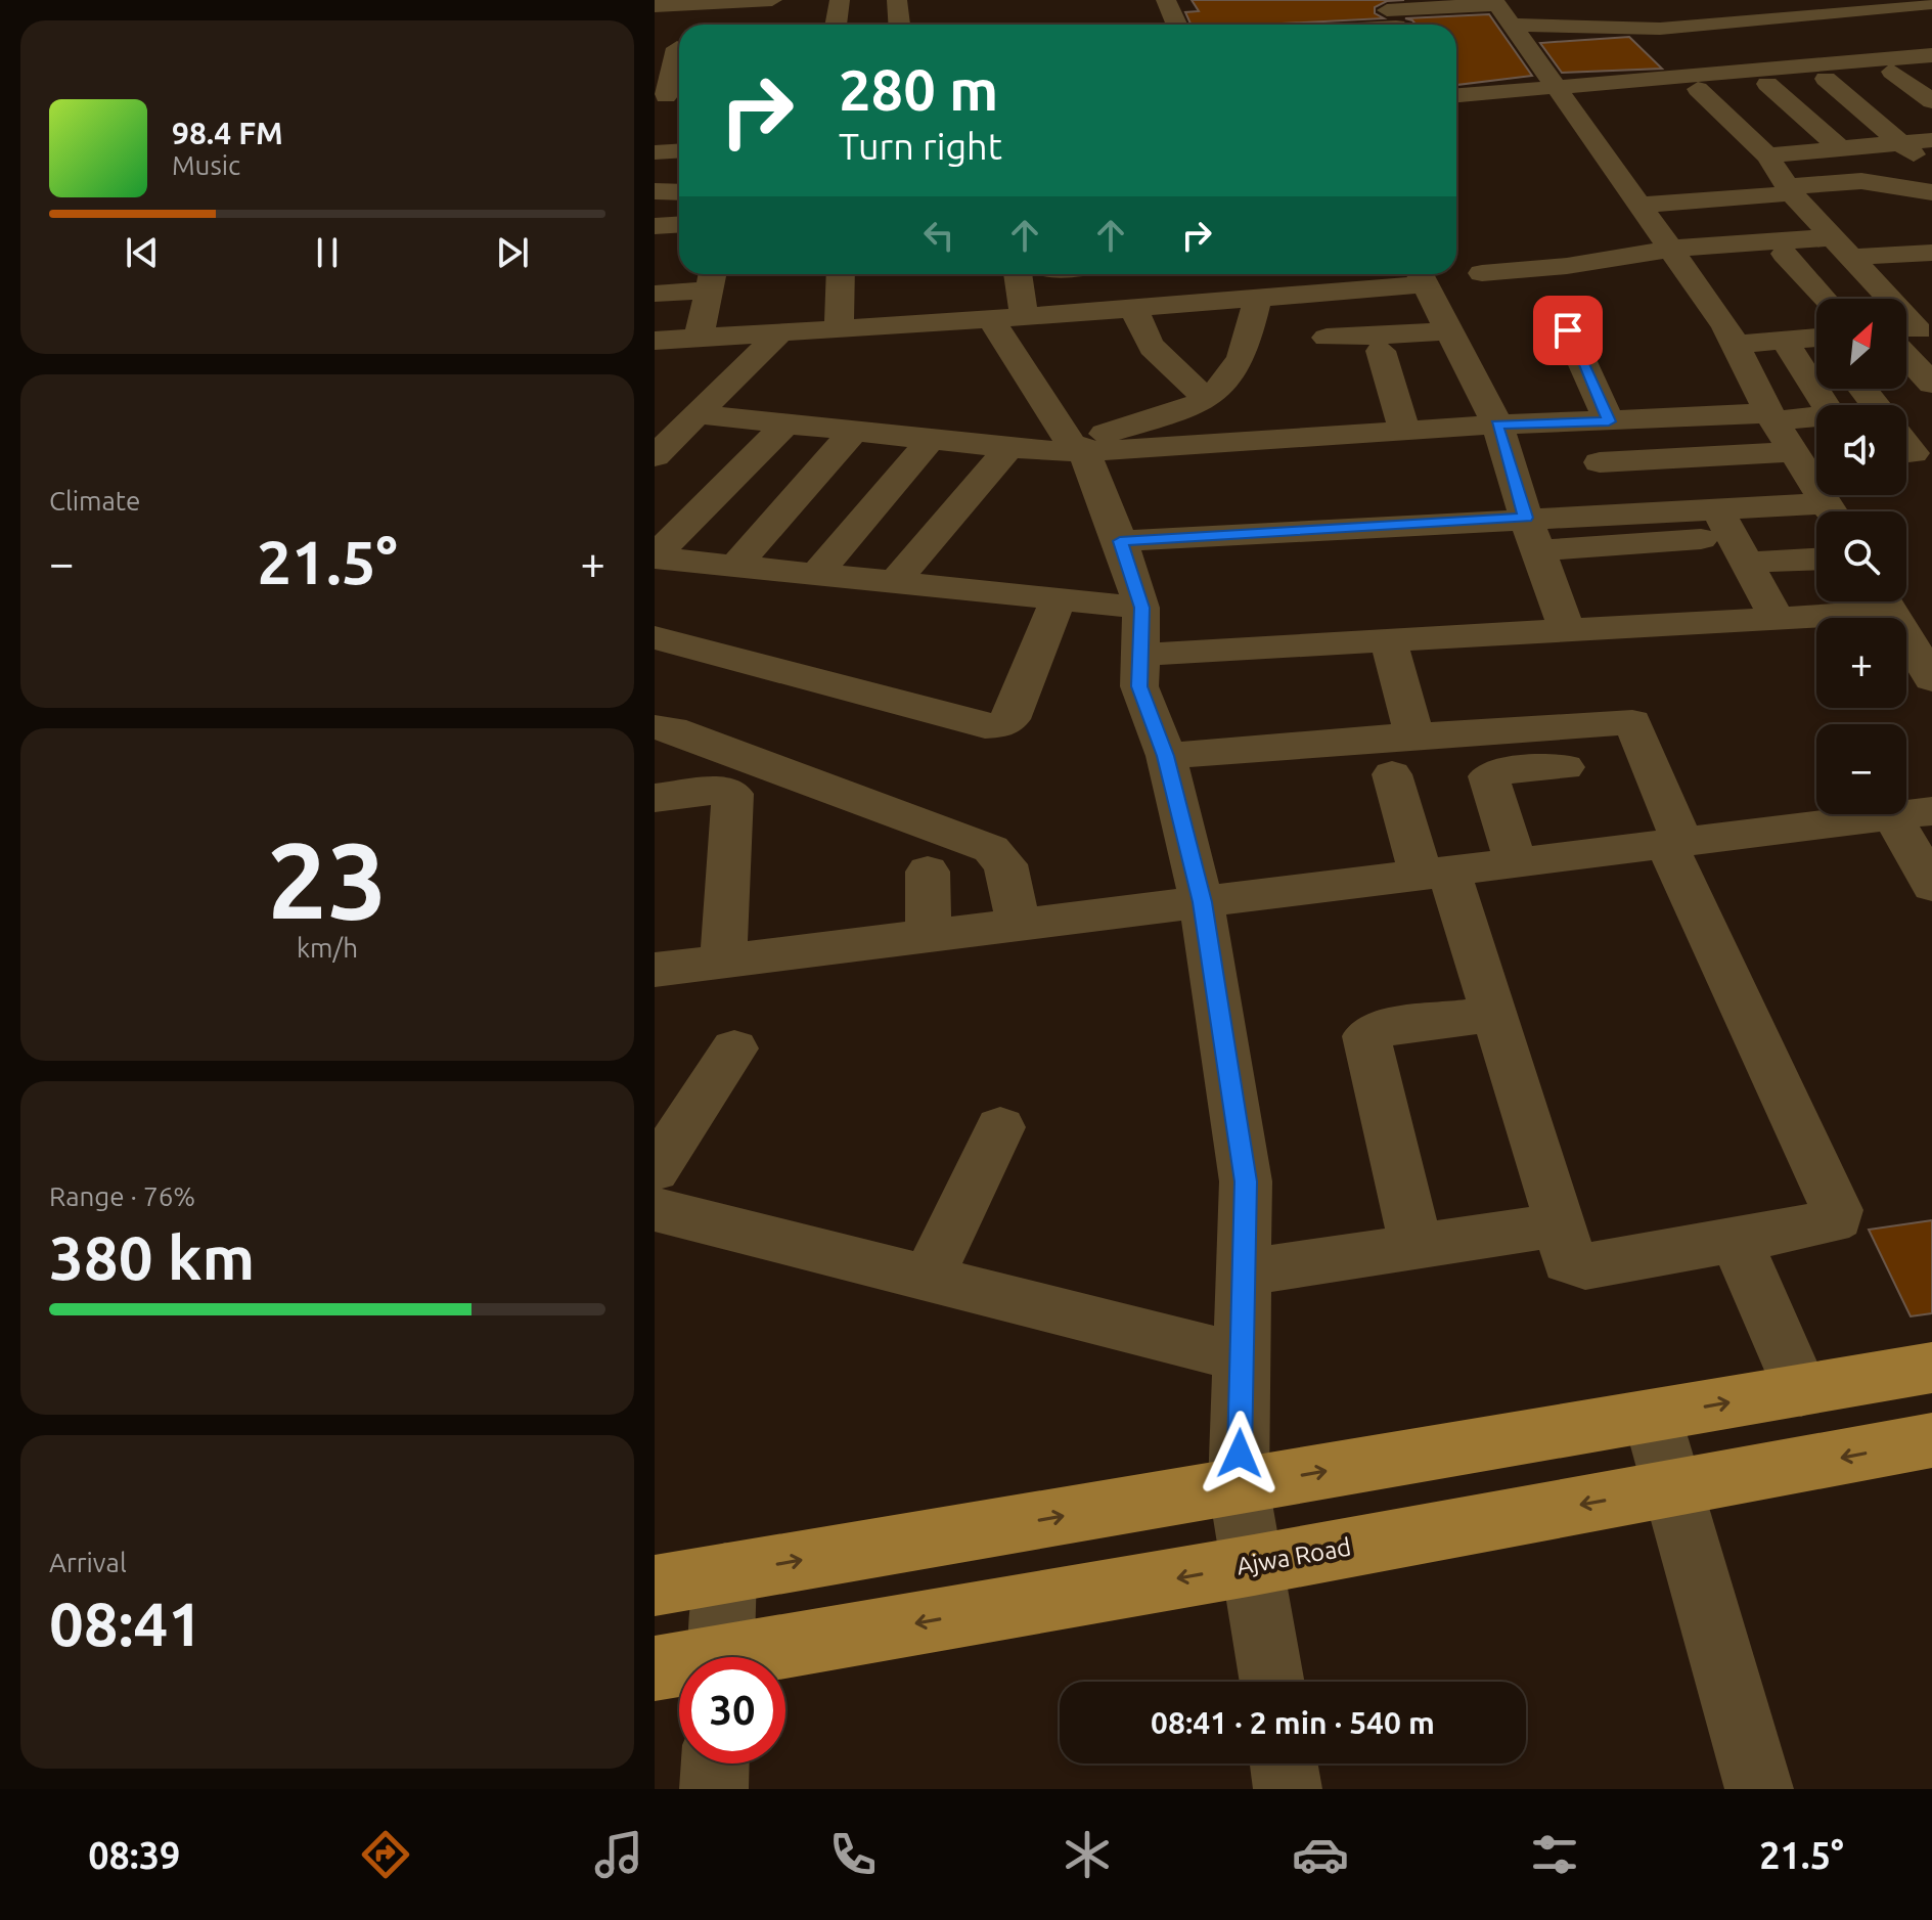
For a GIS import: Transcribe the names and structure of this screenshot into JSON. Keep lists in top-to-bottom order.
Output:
{
  "streets": {
    "main road": ["Ajwa Road"]
  },
  "north": "top right",
  "page": {
    "turn": ["280 m", "Turn right"],
    "song": ["98.4 FM", "Music"],
    "map_buttons": ["+", "−"],
    "tile": [
      "Climate",
      ["23", "km/h"],
      ["Range · 76%", "380 km"],
      ["Arrival", "08:41"]
    ],
    "heat": ["−", "21.5°", "+"],
    "limit": "30",
    "trip": "08:41 · 2 min · 540 m",
    "tabs": ["08:39", "21.5°"]
  }
}
